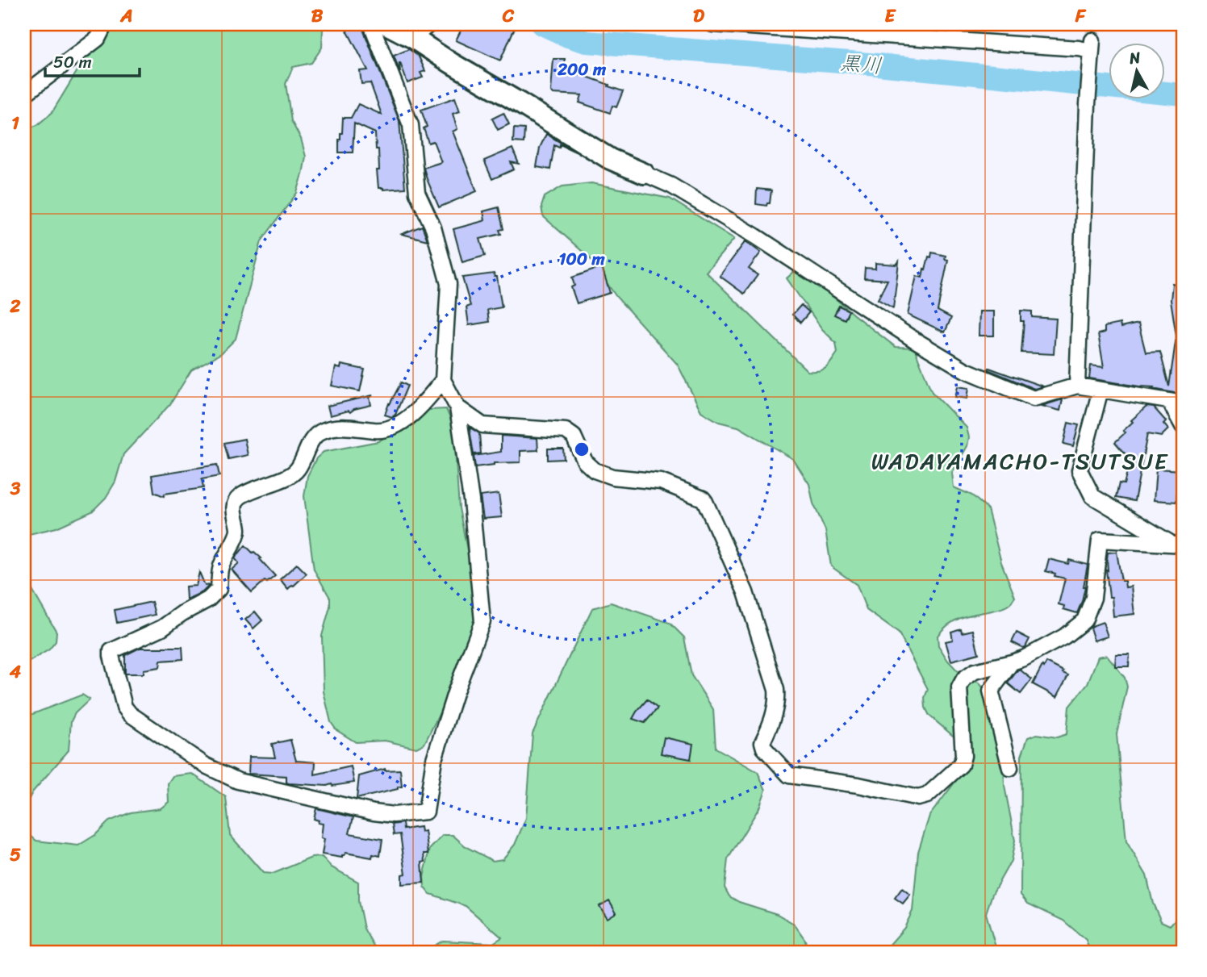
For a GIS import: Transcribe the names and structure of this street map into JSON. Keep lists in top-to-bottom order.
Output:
{
  "districts": ["WADAYAMACHO-TSUTSUE"],
  "water": ["黒川"],
  "scale_bar": "50 m",
  "north": "top",
  "grid": {
    "columns": [
      "A",
      "B",
      "C",
      "D",
      "E",
      "F"
    ],
    "rows": [
      "1",
      "2",
      "3",
      "4",
      "5"
    ]
  },
  "rings": ["200 m", "100 m"]
}
